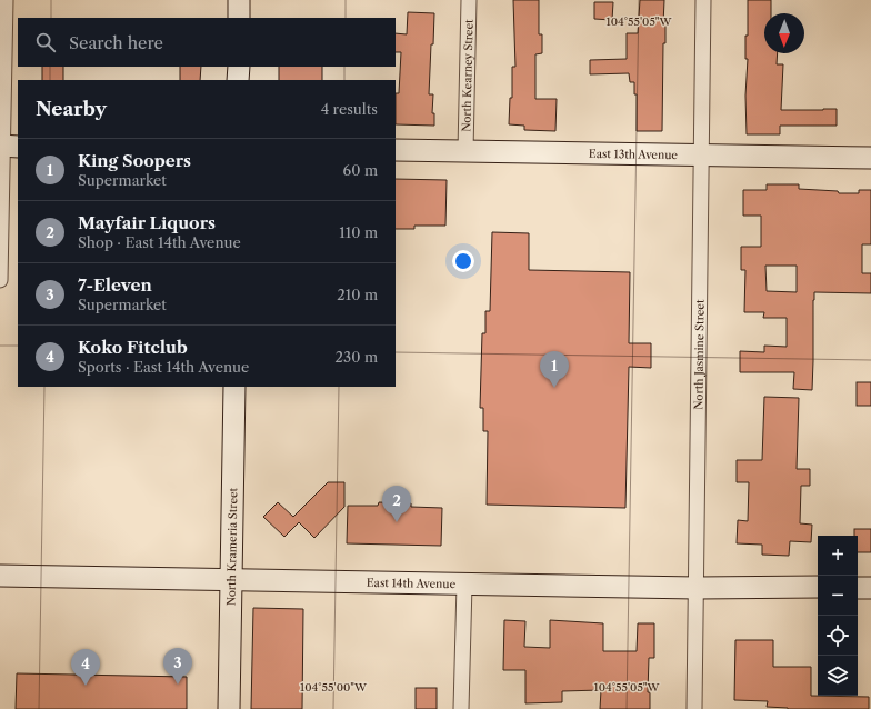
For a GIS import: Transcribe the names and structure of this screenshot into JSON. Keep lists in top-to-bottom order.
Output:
{
  "streets": {
    "main road": ["East 13th Avenue", "North Krameria Street", "East 14th Avenue"],
    "street": ["North Kearney Street", "North Jasmine Street"]
  },
  "crossings": [
    ["North Kearney Street", "East 13th Avenue"],
    ["East 13th Avenue", "North Jasmine Street"],
    ["North Jasmine Street", "East 14th Avenue"],
    ["North Krameria Street", "East 14th Avenue"]
  ],
  "north": "bottom",
  "page": {
    "search": "Search here",
    "heading": ["Nearby", "4 results"],
    "list": [
      {
        "mark": "1",
        "name": "King Soopers",
        "note": "Supermarket",
        "value": "60 m"
      },
      {
        "mark": "2",
        "name": "Mayfair Liquors",
        "note": "Shop · East 14th Avenue",
        "value": "110 m"
      },
      {
        "mark": "3",
        "name": "7-Eleven",
        "note": "Supermarket",
        "value": "210 m"
      },
      {
        "mark": "4",
        "name": "Koko Fitclub",
        "note": "Sports · East 14th Avenue",
        "value": "230 m"
      }
    ],
    "pins": [
      "1",
      "2",
      "3",
      "4"
    ],
    "map_buttons": ["+", "−"]
  },
  "coordinates": ["104°55'05\"W", "104°55'00\"W"]
}
